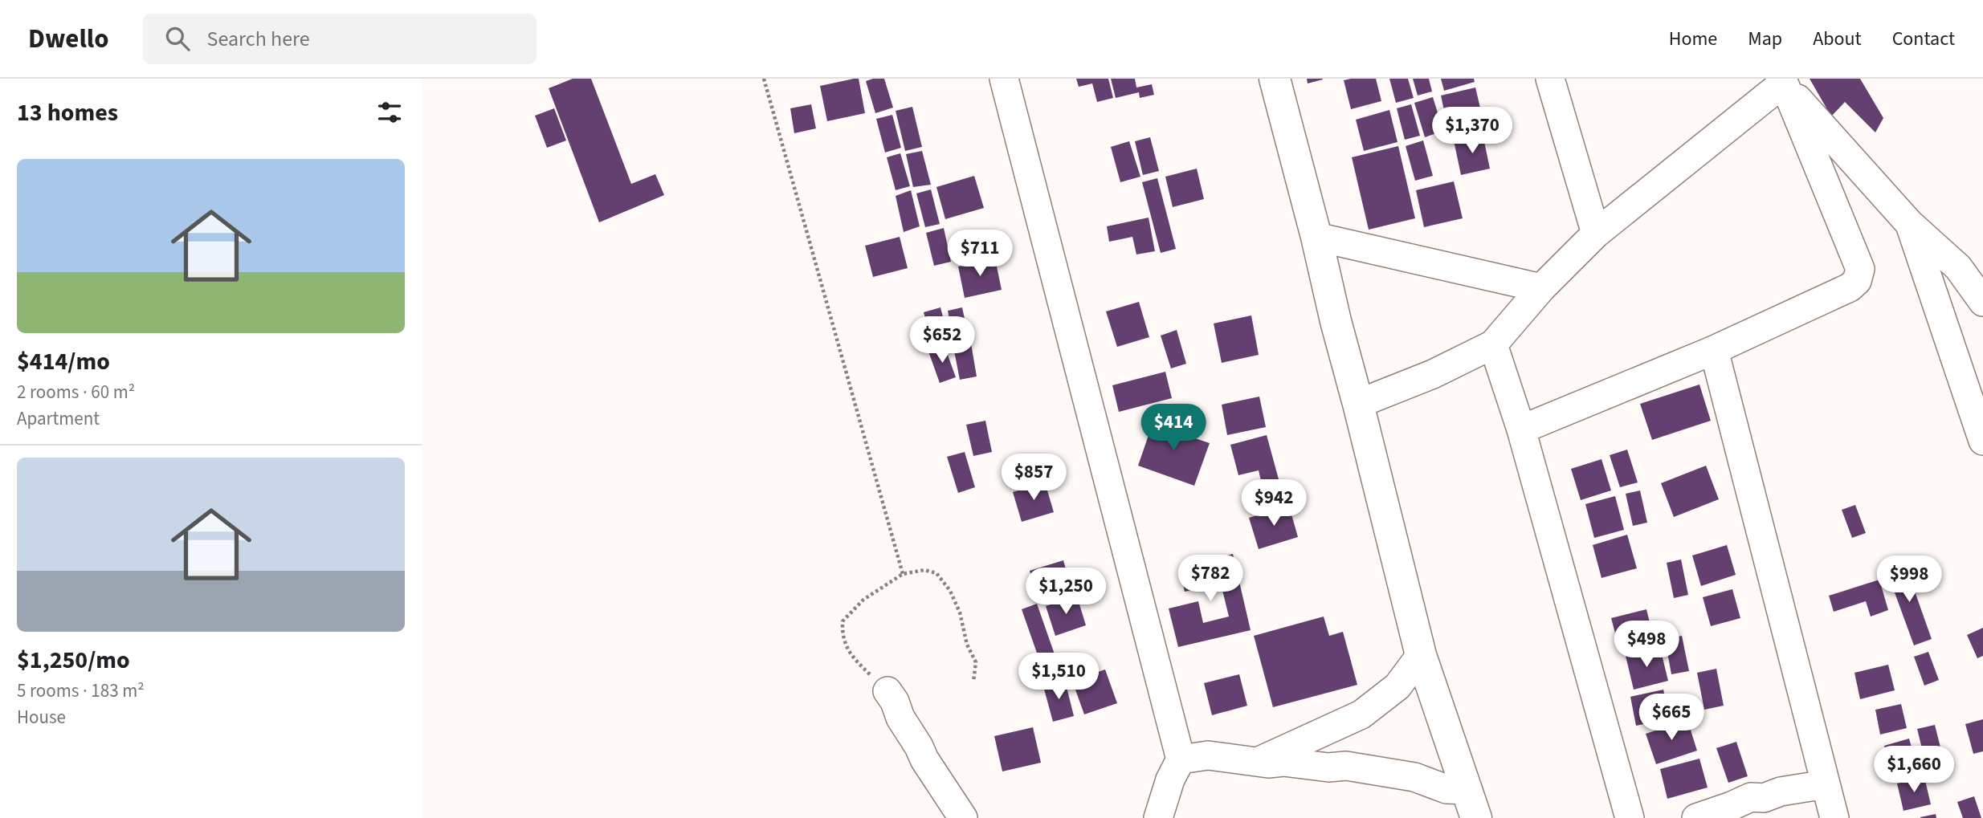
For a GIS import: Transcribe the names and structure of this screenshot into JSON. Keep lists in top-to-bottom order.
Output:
{
  "page": {
    "header": "Dwello",
    "search": "Search here",
    "nav": [
      "Home",
      "Map",
      "About",
      "Contact"
    ],
    "heading": "13 homes",
    "price": [
      "$1,370",
      "$711",
      "$652",
      "$414",
      "$857",
      "$942",
      "$782",
      "$998",
      "$1,250",
      "$498",
      "$1,510",
      "$665",
      "$1,660"
    ],
    "list": [
      {
        "name": "$414/mo",
        "note": "2 rooms · 60 m² · Apartment"
      },
      {
        "name": "$1,250/mo",
        "note": "5 rooms · 183 m² · House"
      }
    ]
  }
}
